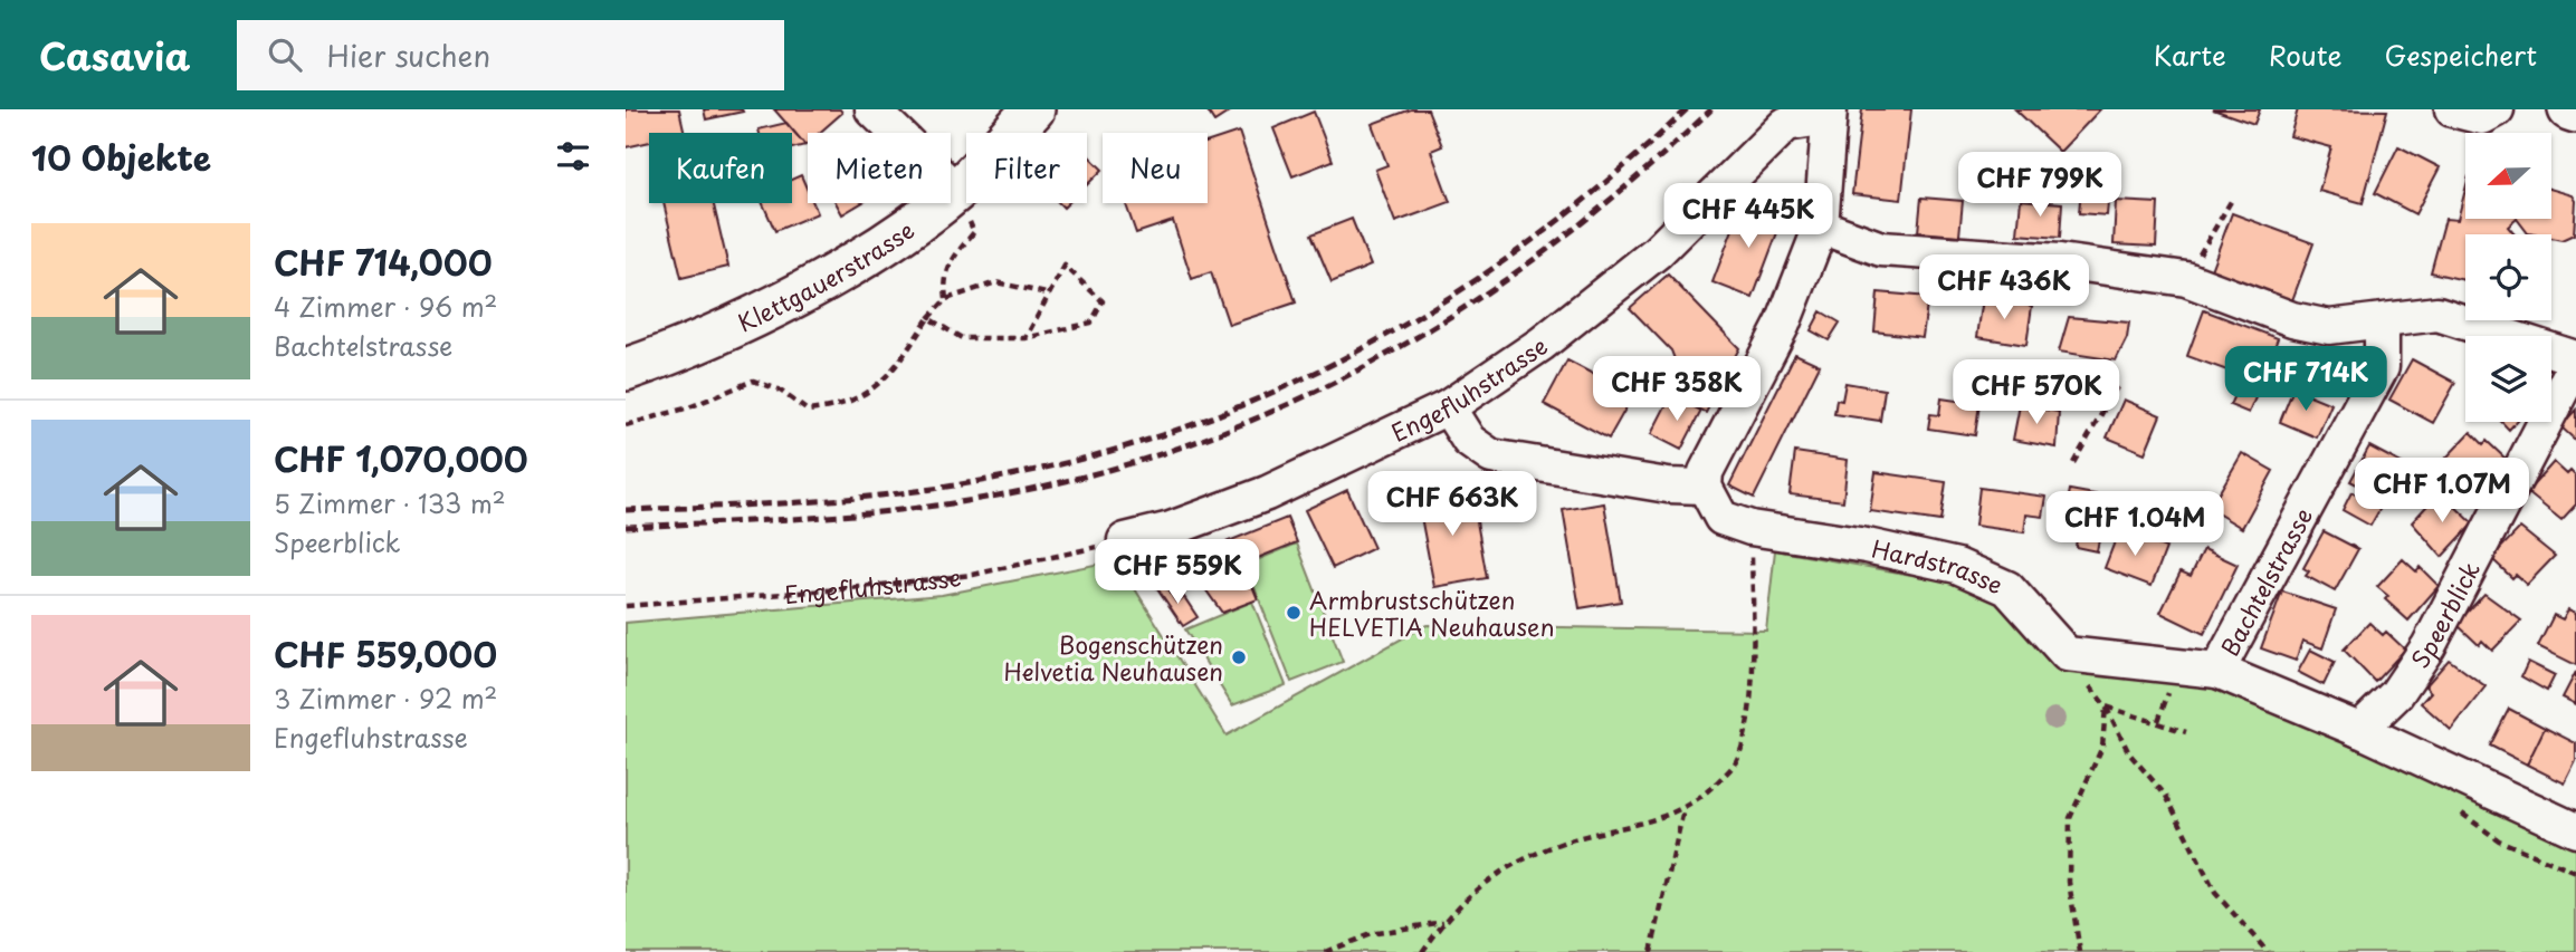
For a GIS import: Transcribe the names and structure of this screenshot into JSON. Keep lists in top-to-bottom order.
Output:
{
  "streets": {
    "main road": ["Klettgauerstrasse"],
    "street": [
      "Engefluhstrasse",
      "Hardstrasse",
      "Bachtelstrasse",
      "Speerblick"
    ]
  },
  "places": ["Armbrustschützen HELVETIA Neuhausen", "Bogenschützen Helvetia Neuhausen"],
  "north": "left",
  "page": {
    "header": "Casavia",
    "search": "Hier suchen",
    "nav": ["Karte", "Route", "Gespeichert"],
    "heading": "10 Objekte",
    "chip": [
      "Kaufen",
      "Mieten",
      "Filter",
      "Neu"
    ],
    "price": [
      "CHF 799K",
      "CHF 445K",
      "CHF 436K",
      "CHF 714K",
      "CHF 358K",
      "CHF 570K",
      "CHF 1.07M",
      "CHF 663K",
      "CHF 1.04M",
      "CHF 559K"
    ],
    "list": [
      {
        "name": "CHF 714,000",
        "note": "4 Zimmer · 96 m² · Bachtelstrasse"
      },
      {
        "name": "CHF 1,070,000",
        "note": "5 Zimmer · 133 m² · Speerblick"
      },
      {
        "name": "CHF 559,000",
        "note": "3 Zimmer · 92 m² · Engefluhstrasse"
      }
    ]
  }
}
